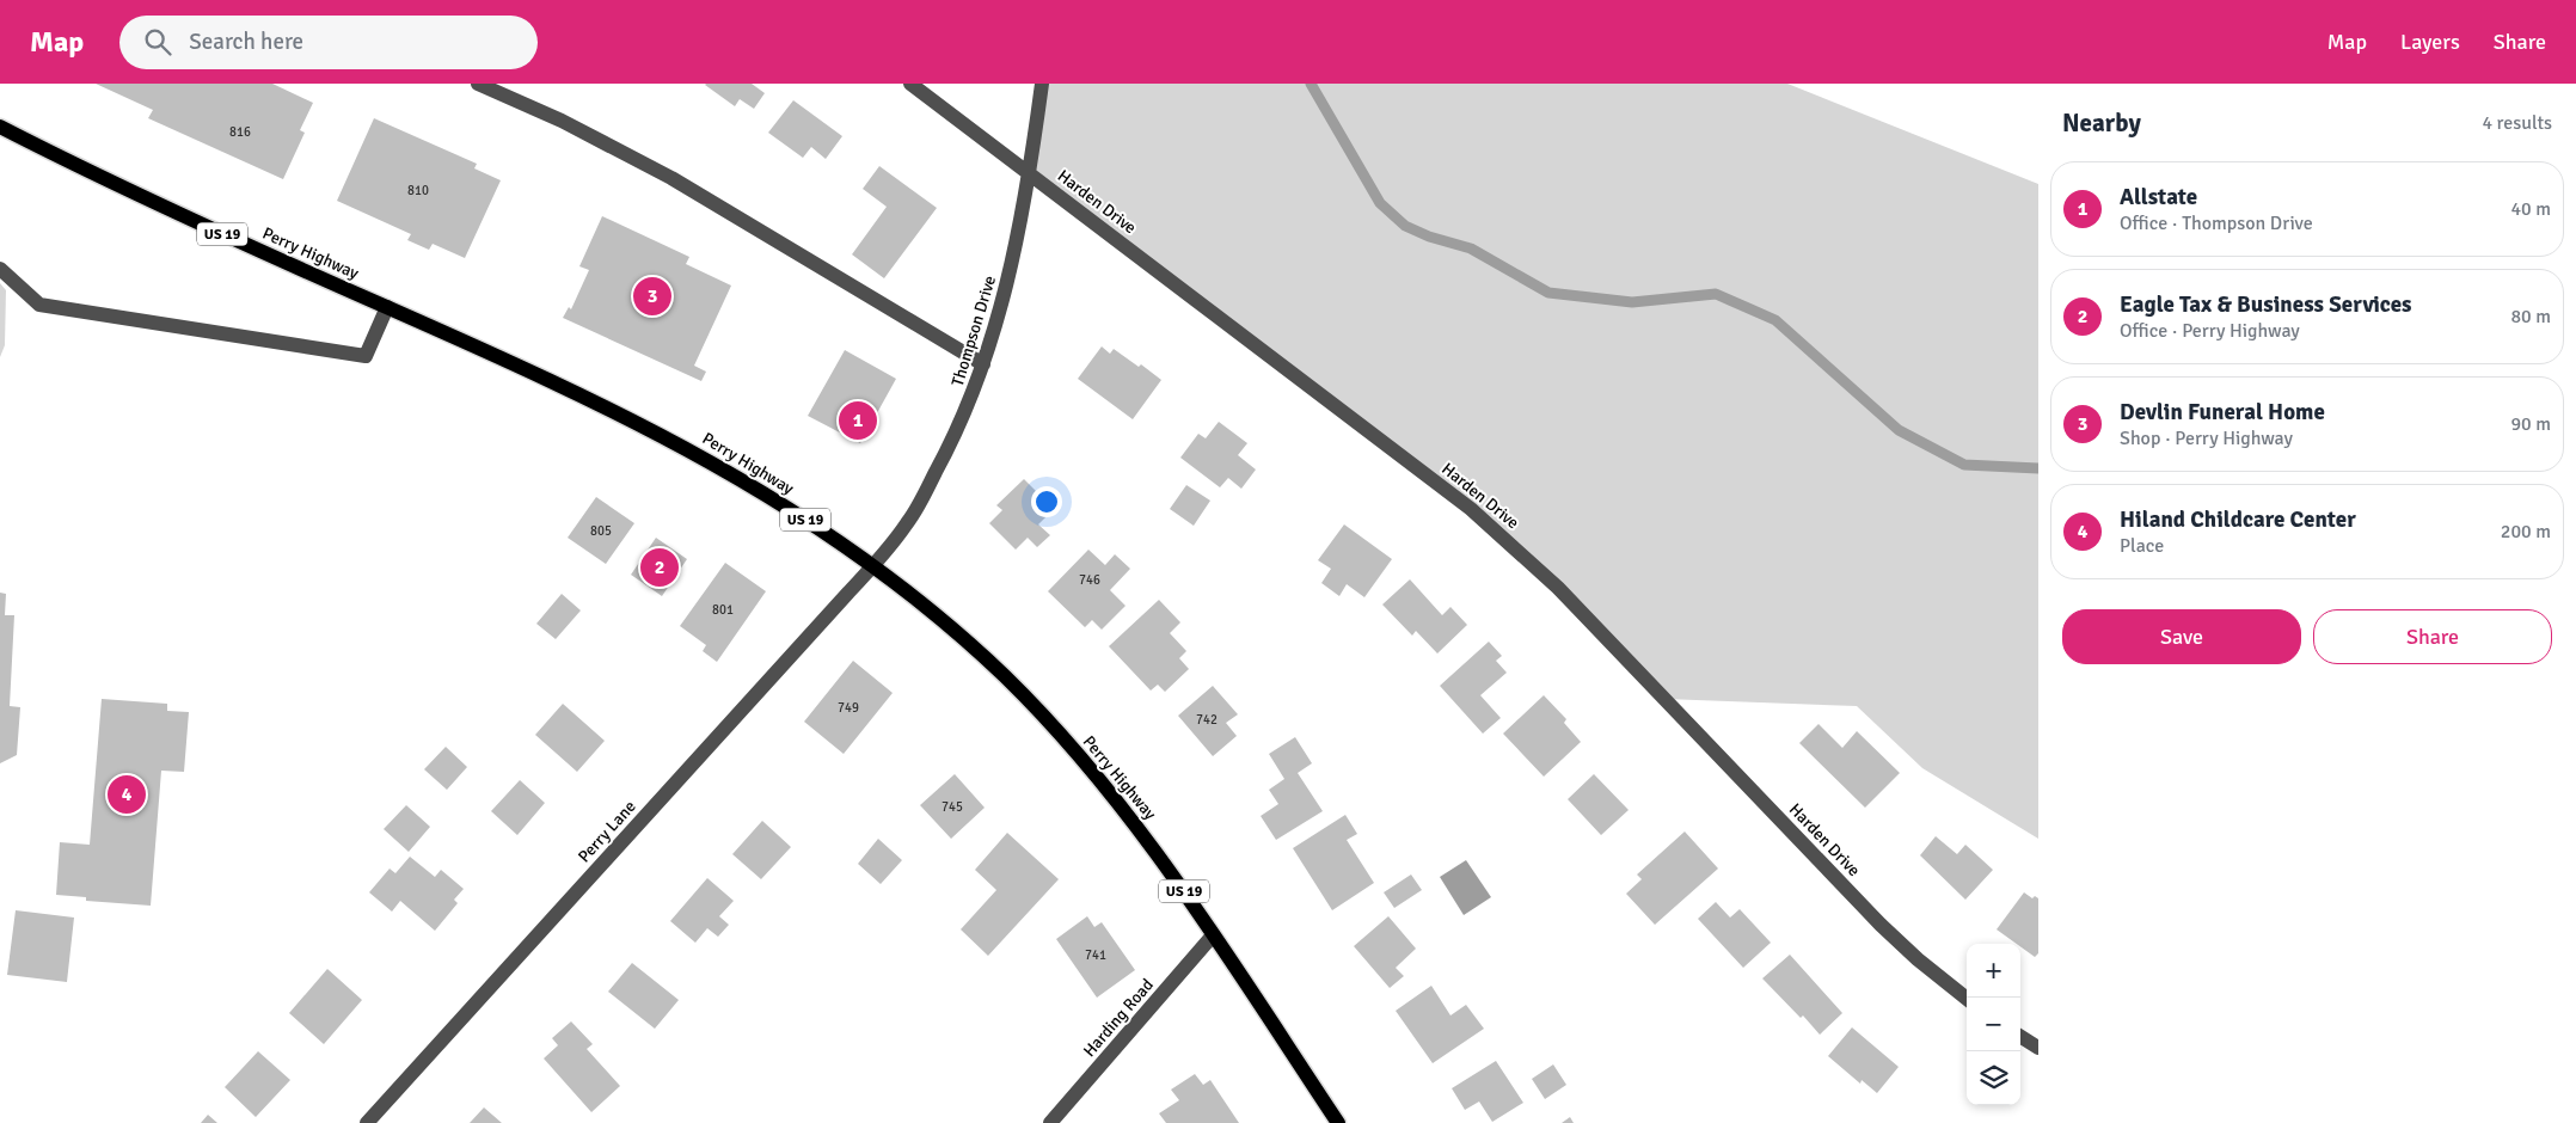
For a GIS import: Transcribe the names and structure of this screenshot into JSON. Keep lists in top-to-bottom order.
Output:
{
  "streets": {
    "main road": ["US 19", "Perry Highway"],
    "street": [
      "Harden Drive",
      "Thompson Drive",
      "Perry Lane",
      "Harding Road"
    ]
  },
  "crossings": [
    ["Harden Drive", "Thompson Drive"],
    ["Perry Highway", "Thompson Drive"],
    ["Perry Highway", "Perry Lane"],
    ["Perry Highway", "Harding Road"],
    ["Thompson Drive", "Perry Lane"]
  ],
  "house_numbers": [
    "816",
    "810",
    "805",
    "746",
    "801",
    "749",
    "742",
    "745",
    "741"
  ],
  "page": {
    "header": "Map",
    "search": "Search here",
    "nav": ["Map", "Layers", "Share"],
    "heading": ["Nearby", "4 results"],
    "list": [
      {
        "mark": "1",
        "name": "Allstate",
        "note": "Office · Thompson Drive",
        "value": "40 m"
      },
      {
        "mark": "2",
        "name": "Eagle Tax & Business Services",
        "note": "Office · Perry Highway",
        "value": "80 m"
      },
      {
        "mark": "3",
        "name": "Devlin Funeral Home",
        "note": "Shop · Perry Highway",
        "value": "90 m"
      },
      {
        "mark": "4",
        "name": "Hiland Childcare Center",
        "note": "Place",
        "value": "200 m"
      }
    ],
    "pins": [
      "3",
      "1",
      "2",
      "4"
    ],
    "buttons": ["Save", "Share"],
    "map_buttons": ["+", "−"]
  }
}
